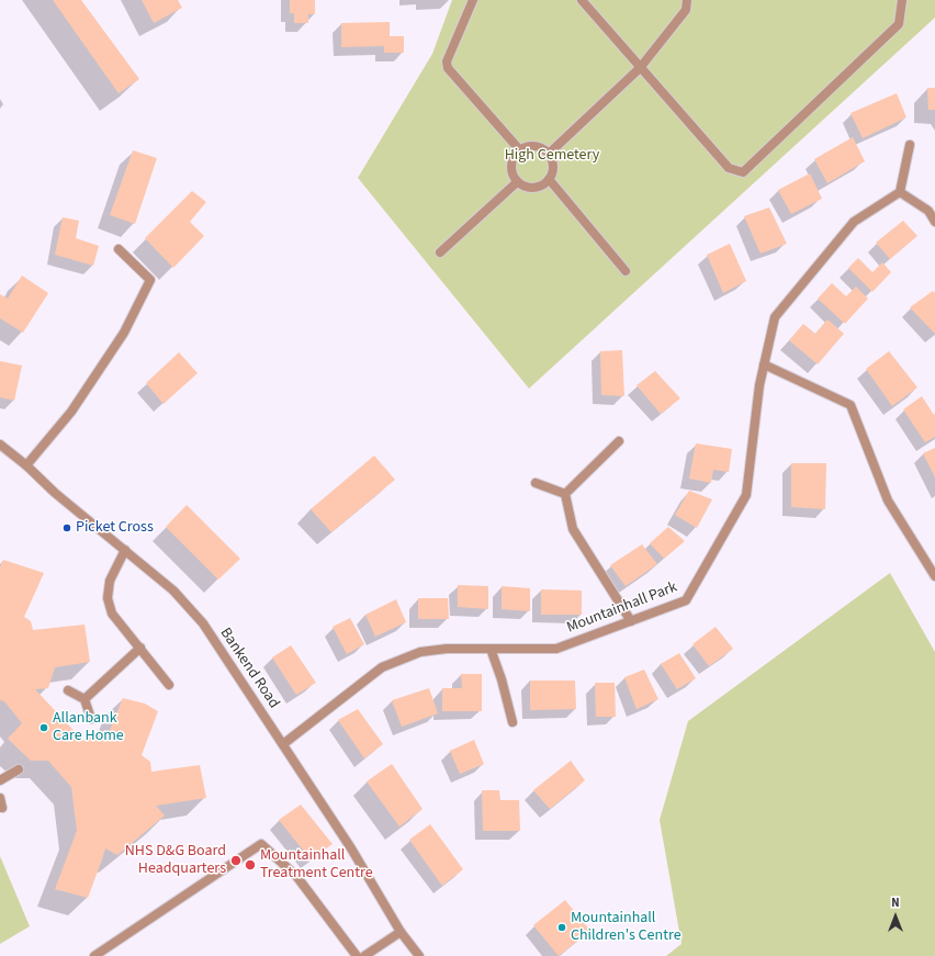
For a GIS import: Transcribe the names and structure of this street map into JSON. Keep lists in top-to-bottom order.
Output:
{
  "streets": {
    "street": ["Mountainhall Park", "Bankend Road"]
  },
  "crossings": [
    ["Mountainhall Park", "Bankend Road"]
  ],
  "parks": ["High Cemetery"],
  "places": [
    "Picket Cross",
    "Allanbank Care Home",
    "NHS D&G Board Headquarters",
    "Mountainhall Treatment Centre",
    "Mountainhall Children's Centre"
  ],
  "north": "top"
}
